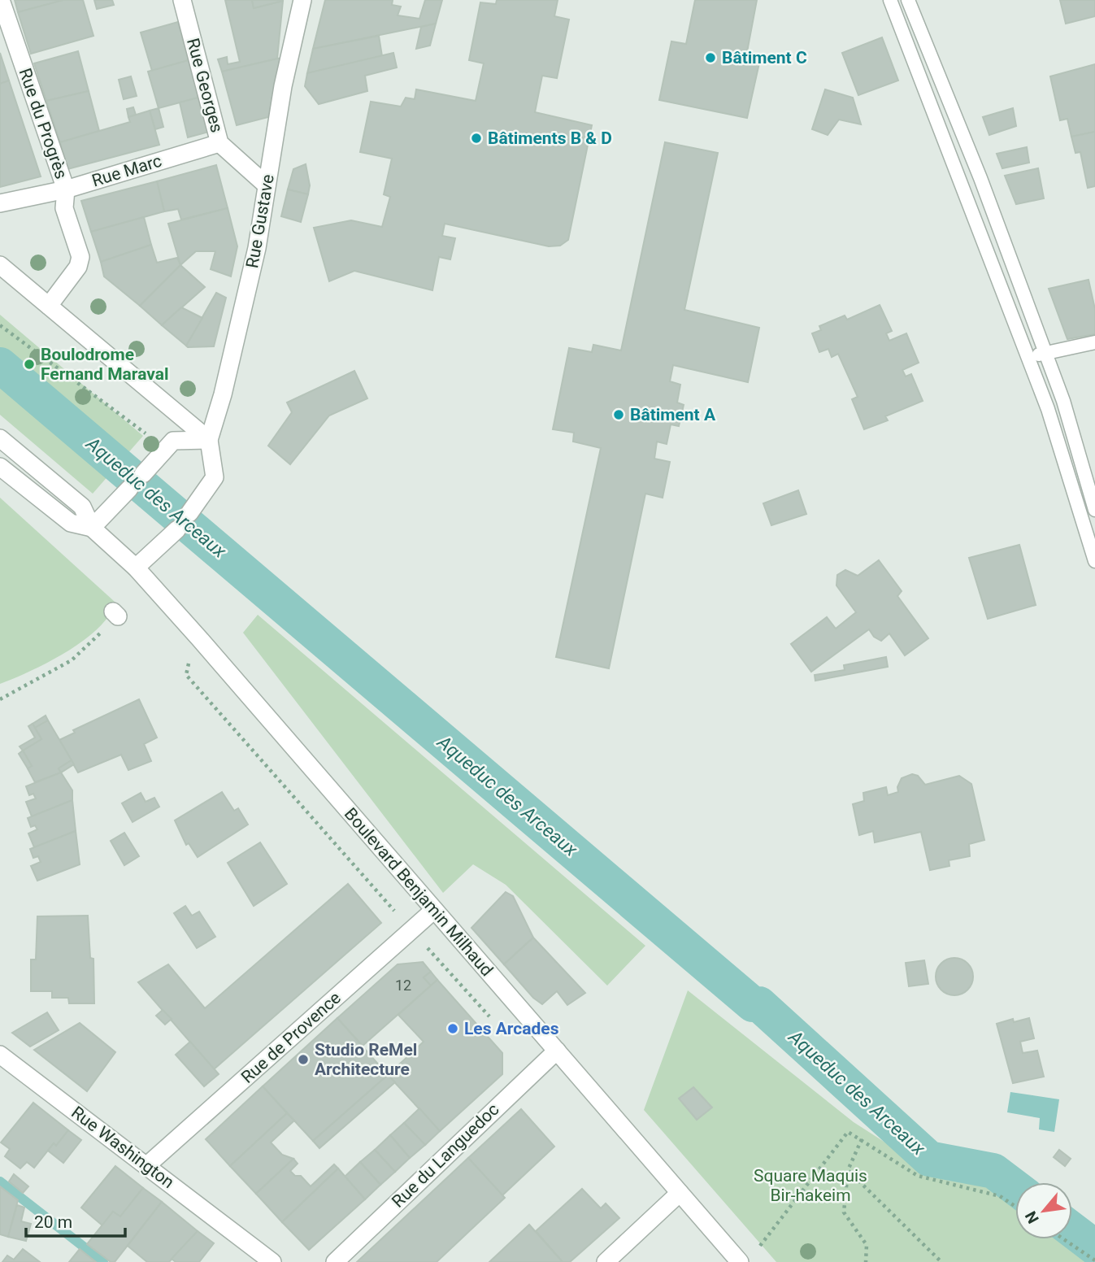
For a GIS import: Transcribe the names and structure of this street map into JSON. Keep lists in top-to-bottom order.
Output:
{
  "streets": {
    "street": [
      "Rue Georges",
      "Rue du Progrès",
      "Rue Marc",
      "Rue Gustave",
      "Boulevard Benjamin Milhaud",
      "Rue de Provence",
      "Rue Washington",
      "Rue du Languedoc"
    ]
  },
  "crossings": [
    ["Rue Georges", "Rue Marc"],
    ["Rue Georges", "Rue Gustave"],
    ["Rue du Progrès", "Rue Marc"],
    ["Boulevard Benjamin Milhaud", "Rue de Provence"],
    ["Boulevard Benjamin Milhaud", "Rue du Languedoc"],
    ["Rue de Provence", "Rue Washington"]
  ],
  "water": ["Aqueduc des Arceaux"],
  "parks": ["Square Maquis Bir-hakeim"],
  "places": [
    "Bâtiment C",
    "Bâtiments B & D",
    "Boulodrome Fernand Maraval",
    "Bâtiment A",
    "Les Arcades",
    "Studio ReMel Architecture"
  ],
  "house_numbers": ["12"],
  "scale_bar": "20 m",
  "north": "bottom left"
}
